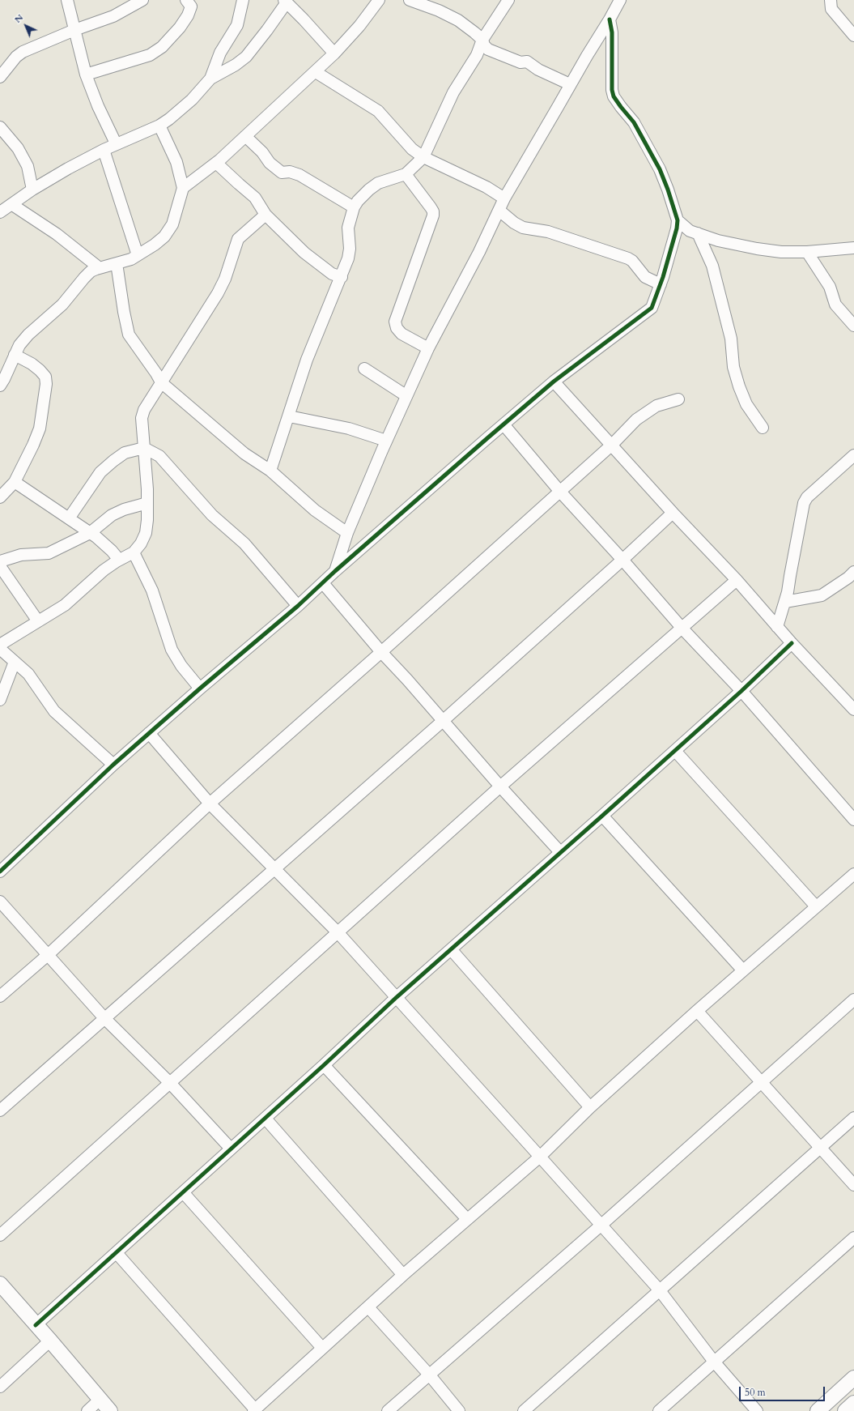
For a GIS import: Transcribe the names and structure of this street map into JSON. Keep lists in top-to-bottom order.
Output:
{
  "scale_bar": "50 m",
  "north": "top left"
}
